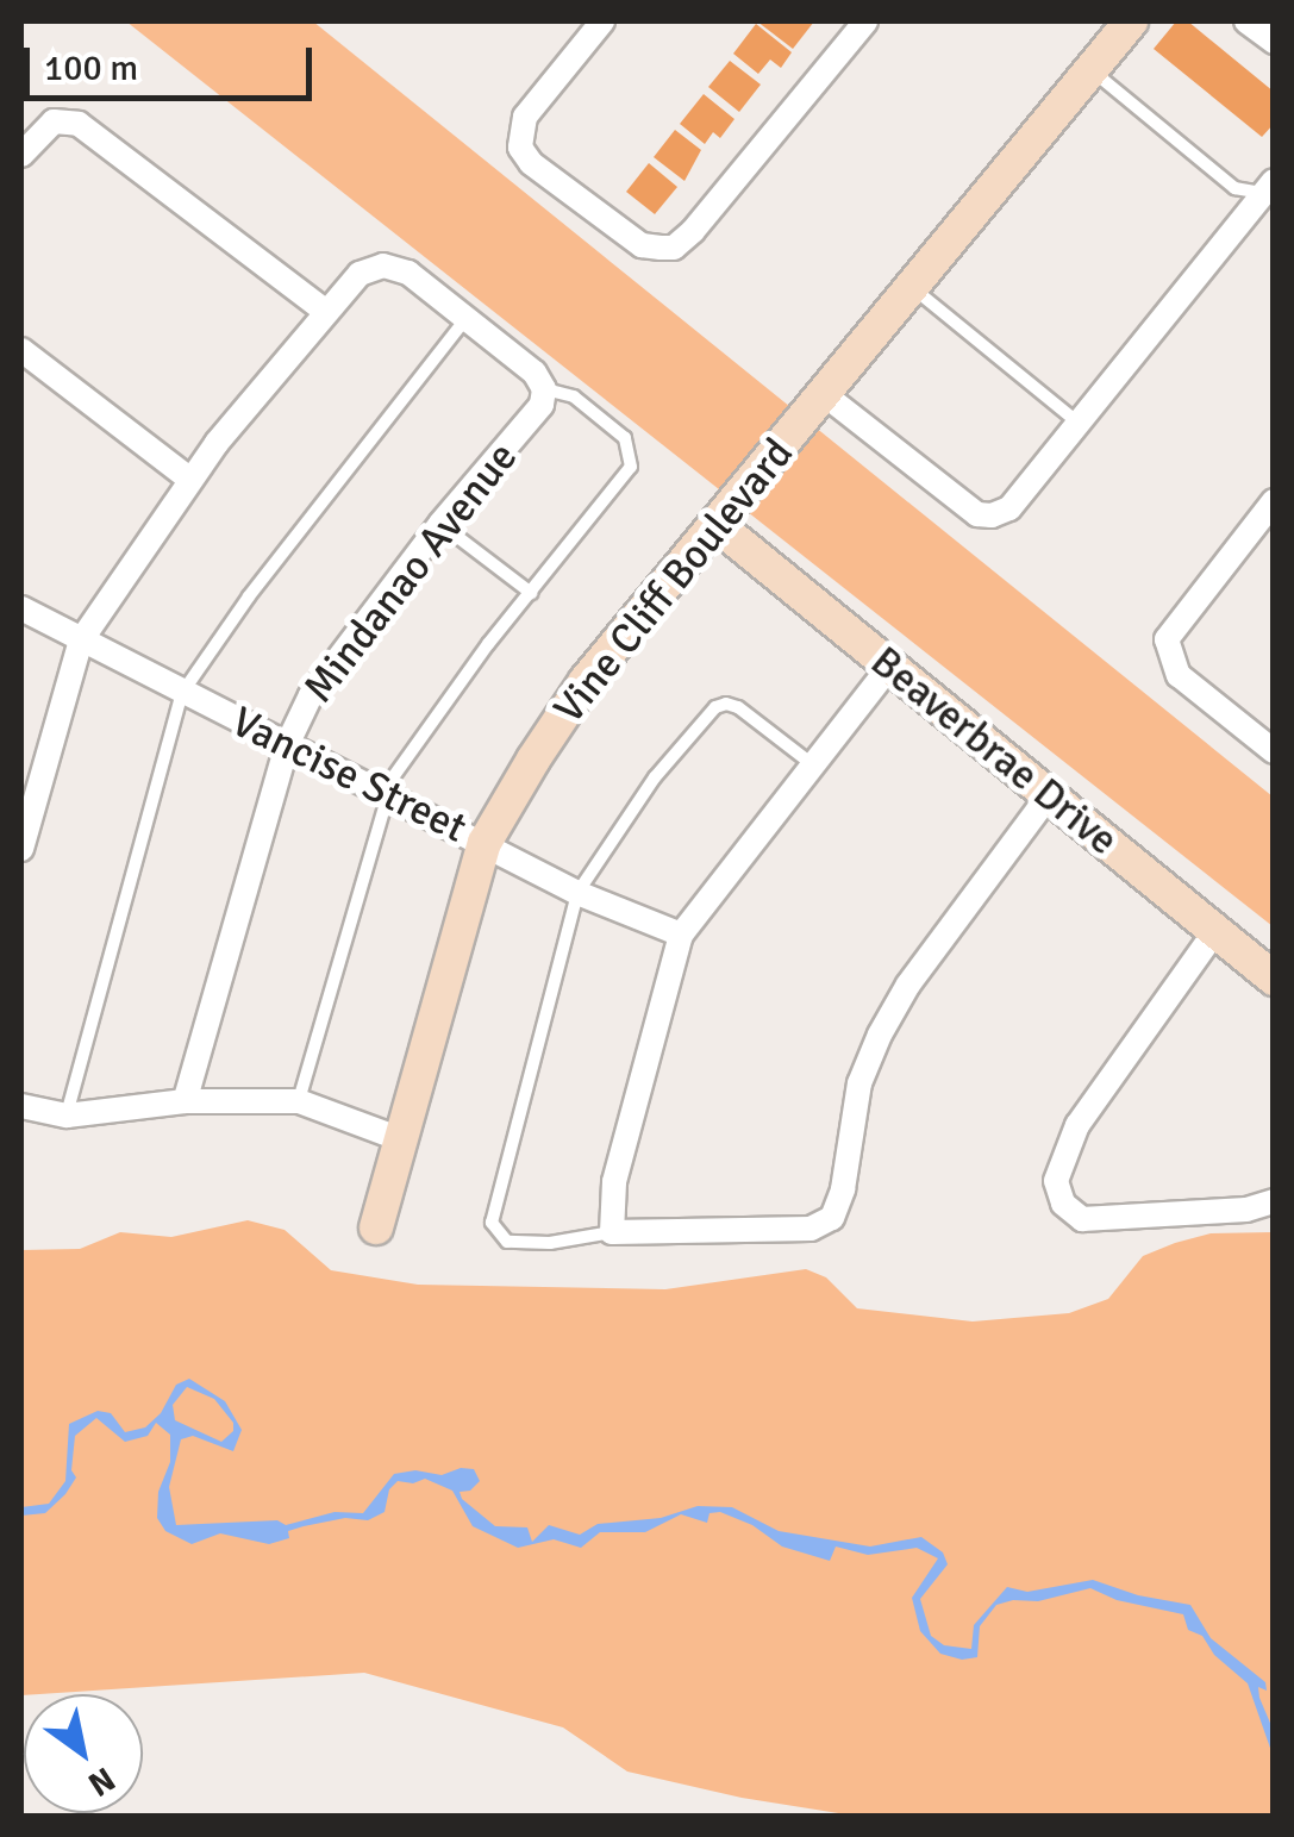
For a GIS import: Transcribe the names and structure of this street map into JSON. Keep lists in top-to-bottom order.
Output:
{
  "streets": {
    "street": [
      "Mindanao Avenue",
      "Vine Cliff Boulevard",
      "Beaverbrae Drive",
      "Vancise Street"
    ]
  },
  "crossings": [
    ["Mindanao Avenue", "Vancise Street"],
    ["Vine Cliff Boulevard", "Beaverbrae Drive"],
    ["Vine Cliff Boulevard", "Vancise Street"]
  ],
  "scale_bar": "100 m",
  "north": "bottom right"
}
